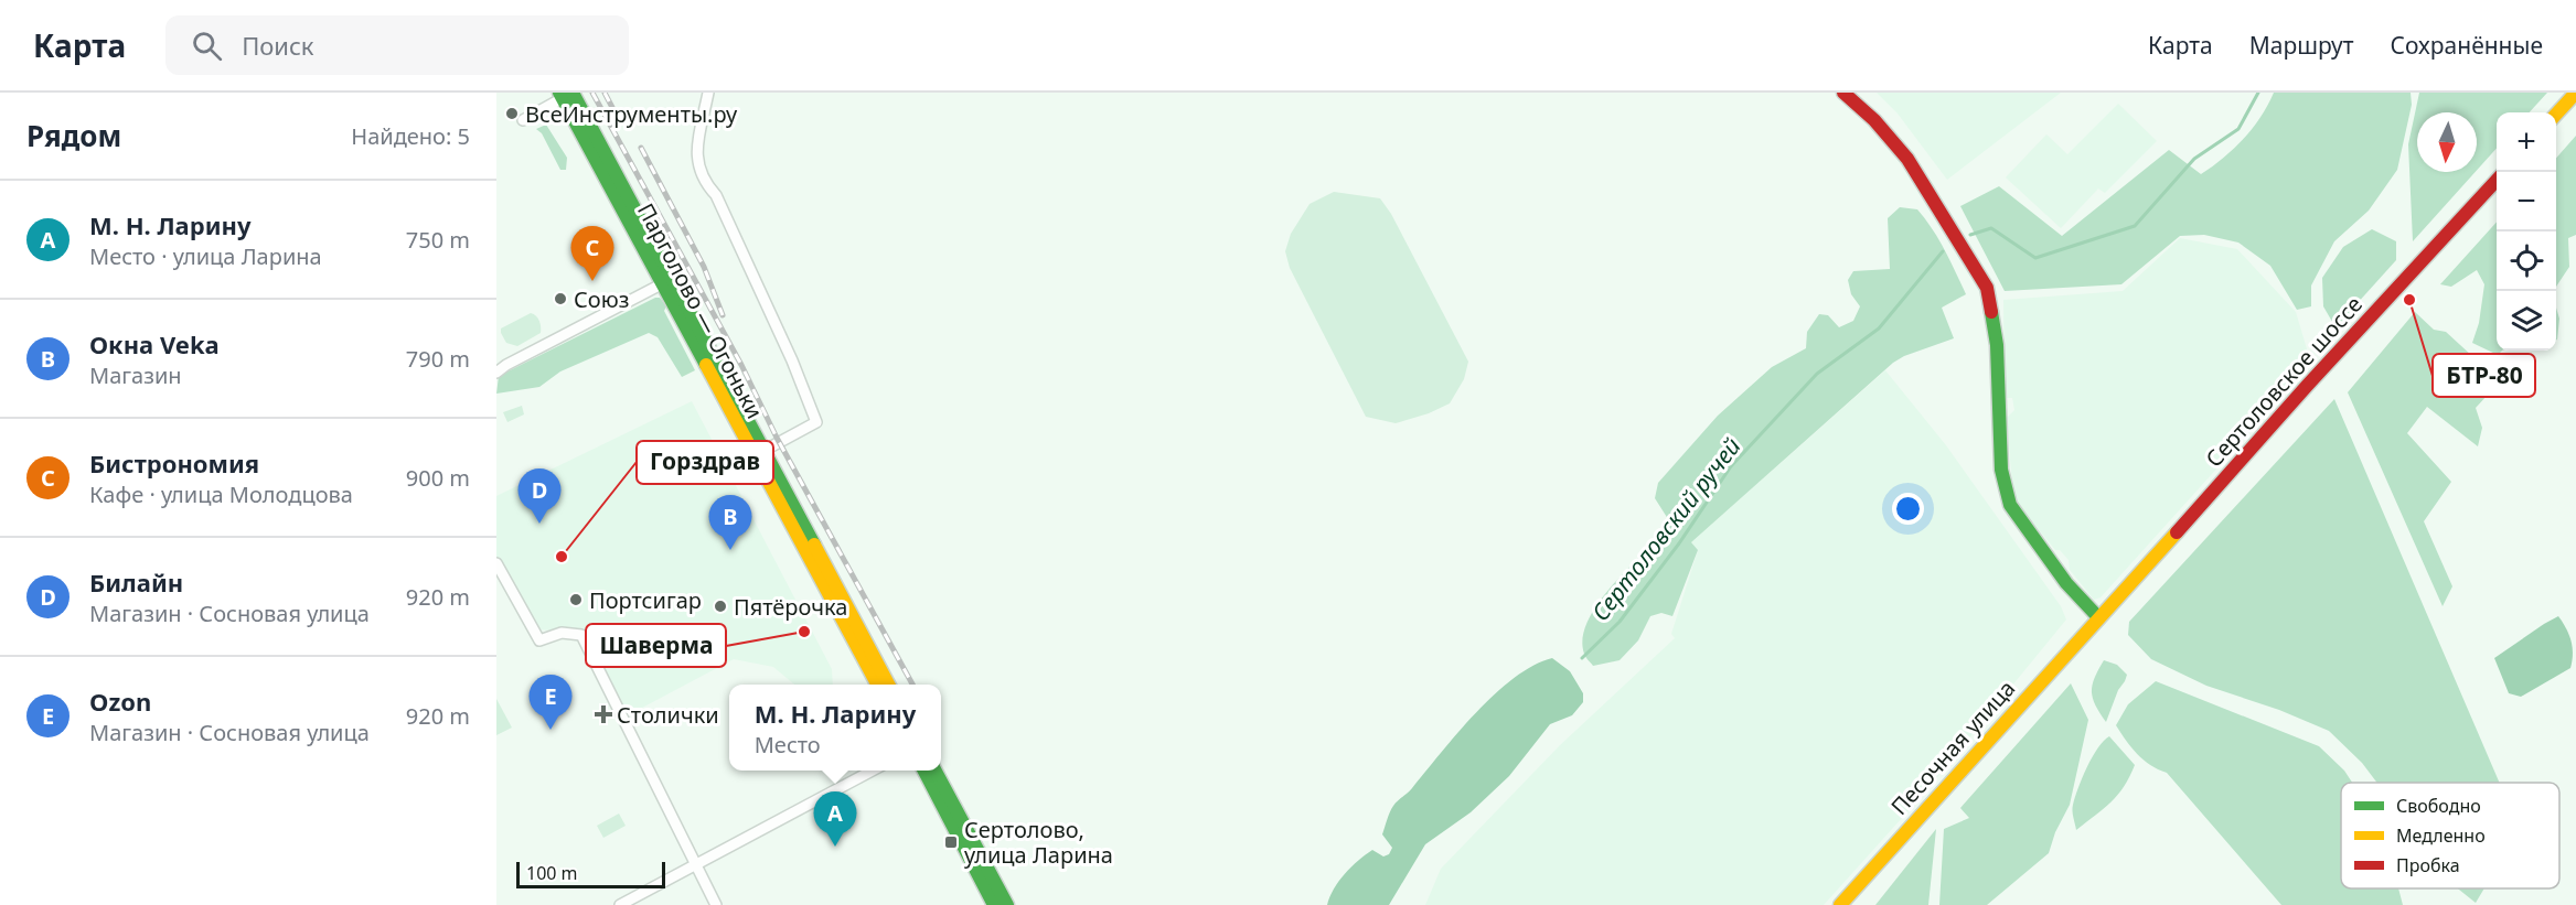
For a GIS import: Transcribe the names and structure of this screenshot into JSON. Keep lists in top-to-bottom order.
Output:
{
  "streets": {
    "main road": ["Парголово — Огоньки", "Сертоловское шоссе", "Песочная улица"]
  },
  "crossings": [
    ["Сертоловское шоссе", "Песочная улица"]
  ],
  "water": ["Сертоловский ручей"],
  "places": {
    "other": [
      "ВсеИнструменты.ру",
      "Союз",
      "БТР-80",
      "Горздрав",
      "Портсигар",
      "Пятёрочка",
      "Шаверма"
    ],
    "health": ["Столички"],
    "transit": ["Сертолово, улица Ларина"]
  },
  "legend": ["Свободно", "Медленно", "Пробка"],
  "scale_bar": "100 m",
  "north": "bottom",
  "page": {
    "header": "Карта",
    "search": "Поиск",
    "nav": ["Карта", "Маршрут", "Сохранённые"],
    "heading": ["Рядом", "Найдено: 5"],
    "map_buttons": ["+", "−"],
    "list": [
      {
        "mark": "A",
        "name": "М. Н. Ларину",
        "note": "Место · улица Ларина",
        "value": "750 m"
      },
      {
        "mark": "B",
        "name": "Окна Veka",
        "note": "Магазин",
        "value": "790 m"
      },
      {
        "mark": "C",
        "name": "Бистрономия",
        "note": "Кафе · улица Молодцова",
        "value": "900 m"
      },
      {
        "mark": "D",
        "name": "Билайн",
        "note": "Магазин · Сосновая улица",
        "value": "920 m"
      },
      {
        "mark": "E",
        "name": "Ozon",
        "note": "Магазин · Сосновая улица",
        "value": "920 m"
      }
    ],
    "pins": [
      "C",
      "D",
      "B",
      "E",
      "A"
    ],
    "popup": ["М. Н. Ларину", "Место"],
    "scale": "100 m"
  }
}
